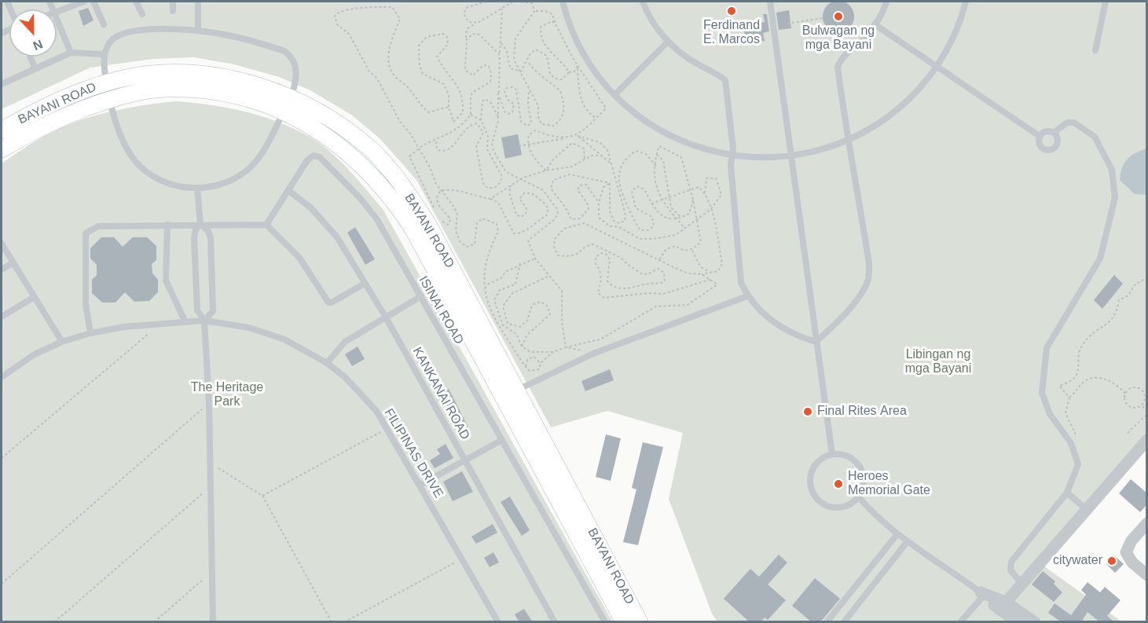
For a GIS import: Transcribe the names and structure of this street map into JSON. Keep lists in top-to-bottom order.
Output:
{
  "streets": {
    "main road": ["BAYANI ROAD"],
    "lane": ["ISINAI ROAD", "KANKANAI ROAD", "FILIPINAS DRIVE"]
  },
  "crossings": [
    ["ISINAI ROAD", "KANKANAI ROAD"]
  ],
  "parks": ["Libingan ng mga Bayani", "The Heritage Park"],
  "places": [
    "Ferdinand E. Marcos",
    "Bulwagan ng mga Bayani",
    "Final Rites Area",
    "Heroes Memorial Gate",
    "citywater"
  ],
  "north": "bottom"
}
